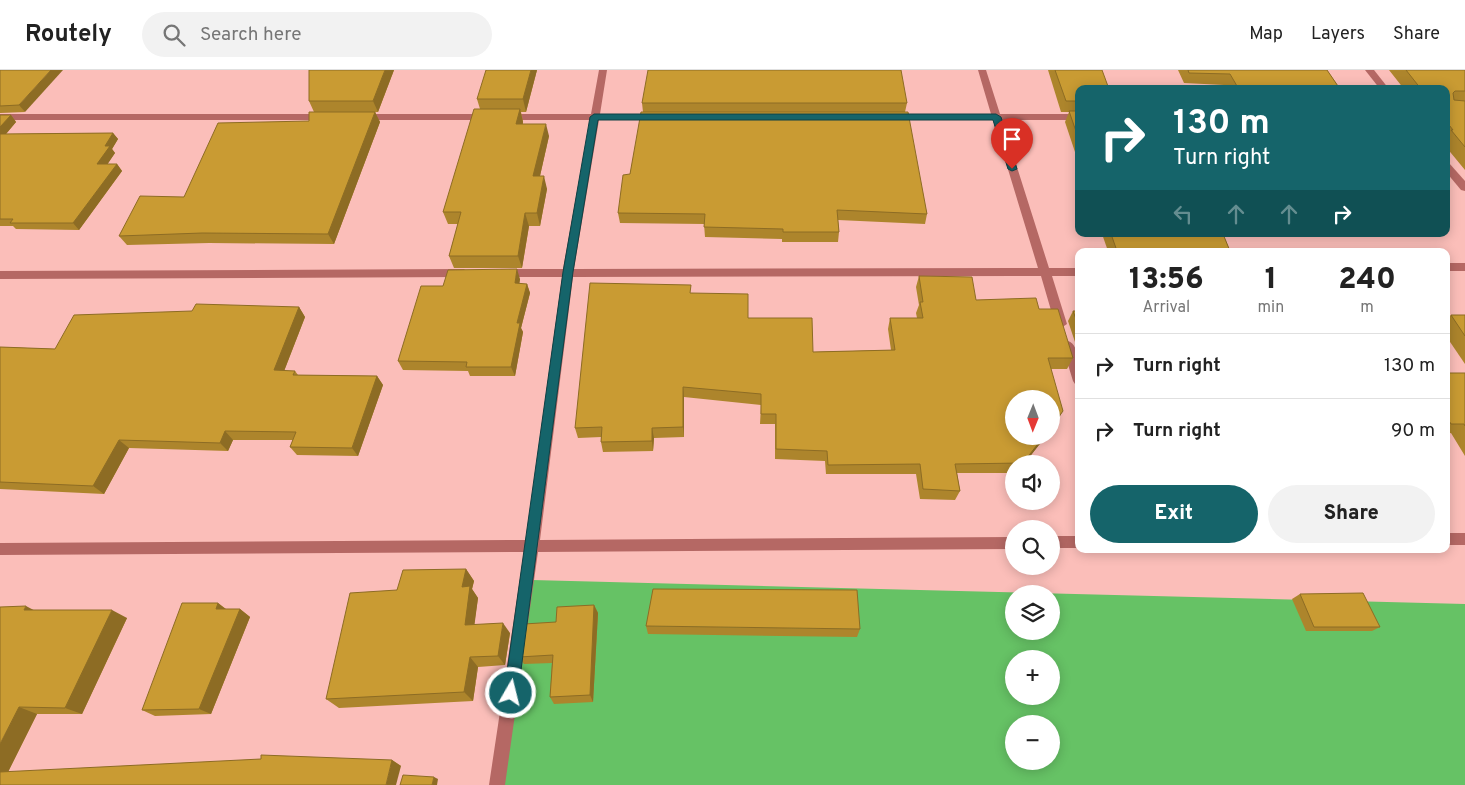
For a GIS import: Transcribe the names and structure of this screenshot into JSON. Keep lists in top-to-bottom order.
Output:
{
  "north": "bottom",
  "page": {
    "header": "Routely",
    "search": "Search here",
    "nav": ["Map", "Layers", "Share"],
    "turn": ["130 m", "Turn right"],
    "eta": [
      "13:56",
      "Arrival",
      "1",
      "min",
      "240",
      "m"
    ],
    "list": [
      {
        "name": "Turn right",
        "value": "130 m"
      },
      {
        "name": "Turn right",
        "value": "90 m"
      }
    ],
    "map_buttons": ["+", "−"],
    "buttons": ["Exit", "Share"]
  }
}
